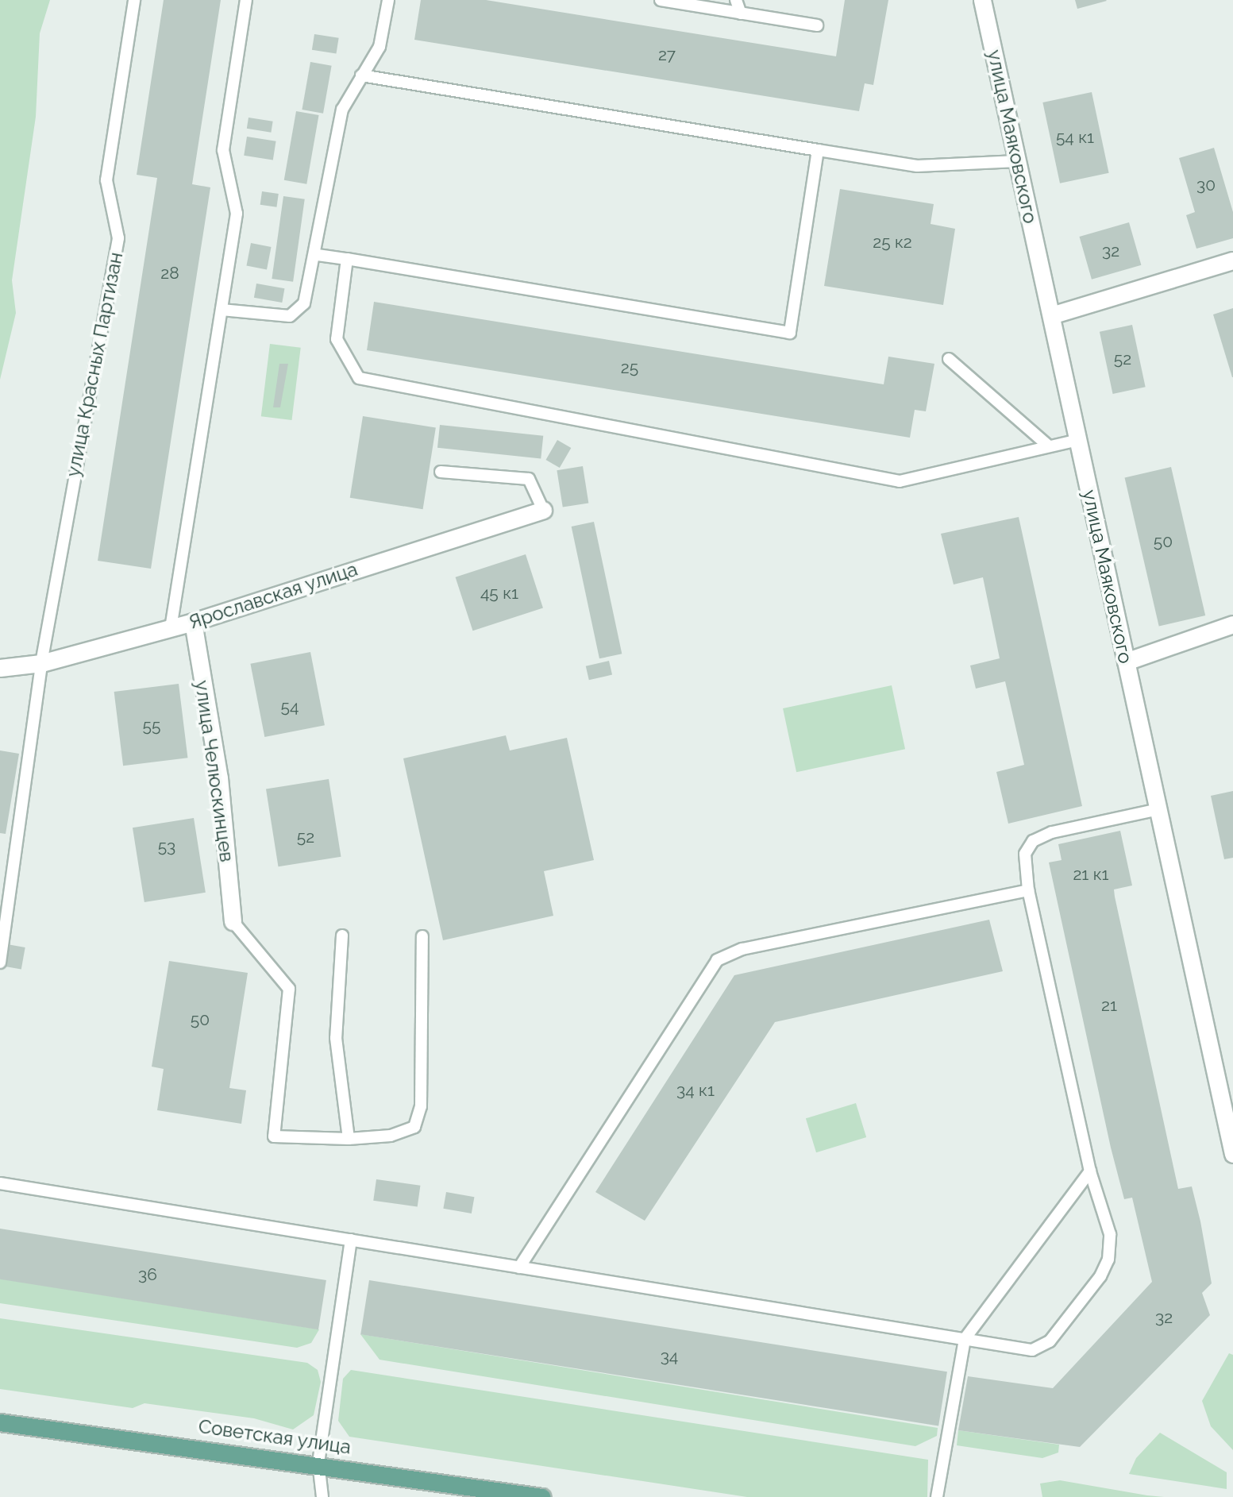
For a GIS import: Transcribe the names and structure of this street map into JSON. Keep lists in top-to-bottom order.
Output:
{
  "streets": {
    "main road": ["Советская улица"],
    "street": ["улица Маяковского", "Ярославская улица", "улица Челюскинцев"],
    "lane": ["улица Красных Партизан"]
  },
  "crossings": [
    ["улица Красных Партизан", "Ярославская улица"],
    ["Ярославская улица", "улица Челюскинцев"]
  ],
  "house_numbers": [
    "27",
    "54 к1",
    "30",
    "25 к2",
    "32",
    "28",
    "52",
    "25",
    "50",
    "45 к1",
    "54",
    "55",
    "52",
    "53",
    "21 к1",
    "21",
    "50",
    "34 к1",
    "36",
    "32",
    "34"
  ]
}
